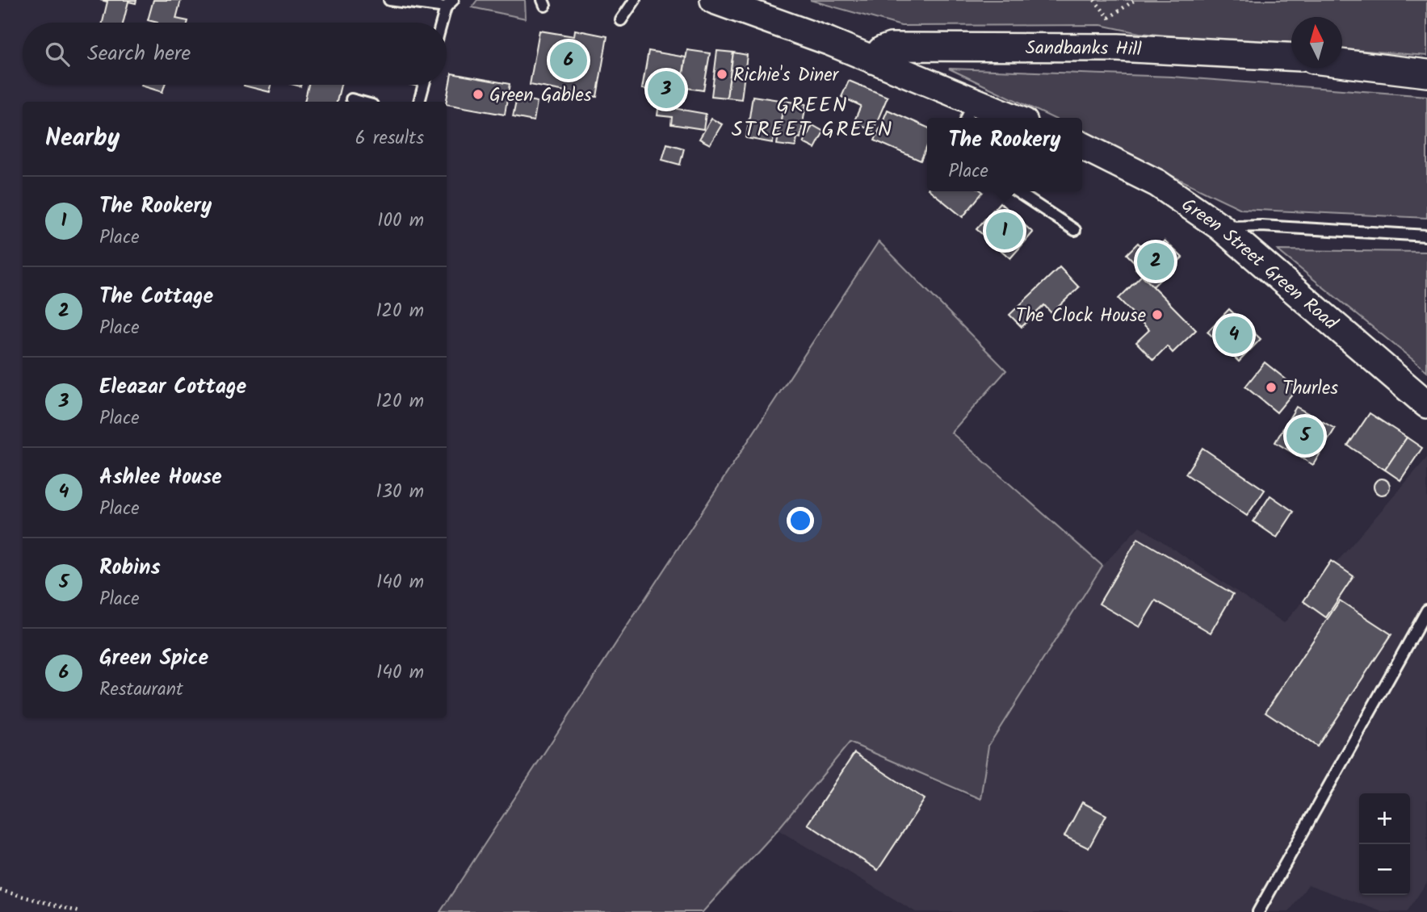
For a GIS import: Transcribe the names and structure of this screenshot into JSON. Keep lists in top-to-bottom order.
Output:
{
  "streets": {
    "main road": ["Sandbanks Hill", "Green Street Green Road"]
  },
  "districts": ["GREEN STREET GREEN"],
  "places": [
    "Richie's Diner",
    "Green Gables",
    "The Clock House",
    "Thurles"
  ],
  "north": "top",
  "page": {
    "search": "Search here",
    "pins": [
      "6",
      "3",
      "1",
      "2",
      "4",
      "5"
    ],
    "heading": ["Nearby", "6 results"],
    "popup": ["The Rookery", "Place"],
    "list": [
      {
        "mark": "1",
        "name": "The Rookery",
        "note": "Place",
        "value": "100 m"
      },
      {
        "mark": "2",
        "name": "The Cottage",
        "note": "Place",
        "value": "120 m"
      },
      {
        "mark": "3",
        "name": "Eleazar Cottage",
        "note": "Place",
        "value": "120 m"
      },
      {
        "mark": "4",
        "name": "Ashlee House",
        "note": "Place",
        "value": "130 m"
      },
      {
        "mark": "5",
        "name": "Robins",
        "note": "Place",
        "value": "140 m"
      },
      {
        "mark": "6",
        "name": "Green Spice",
        "note": "Restaurant",
        "value": "140 m"
      }
    ],
    "map_buttons": ["+", "−"]
  }
}
